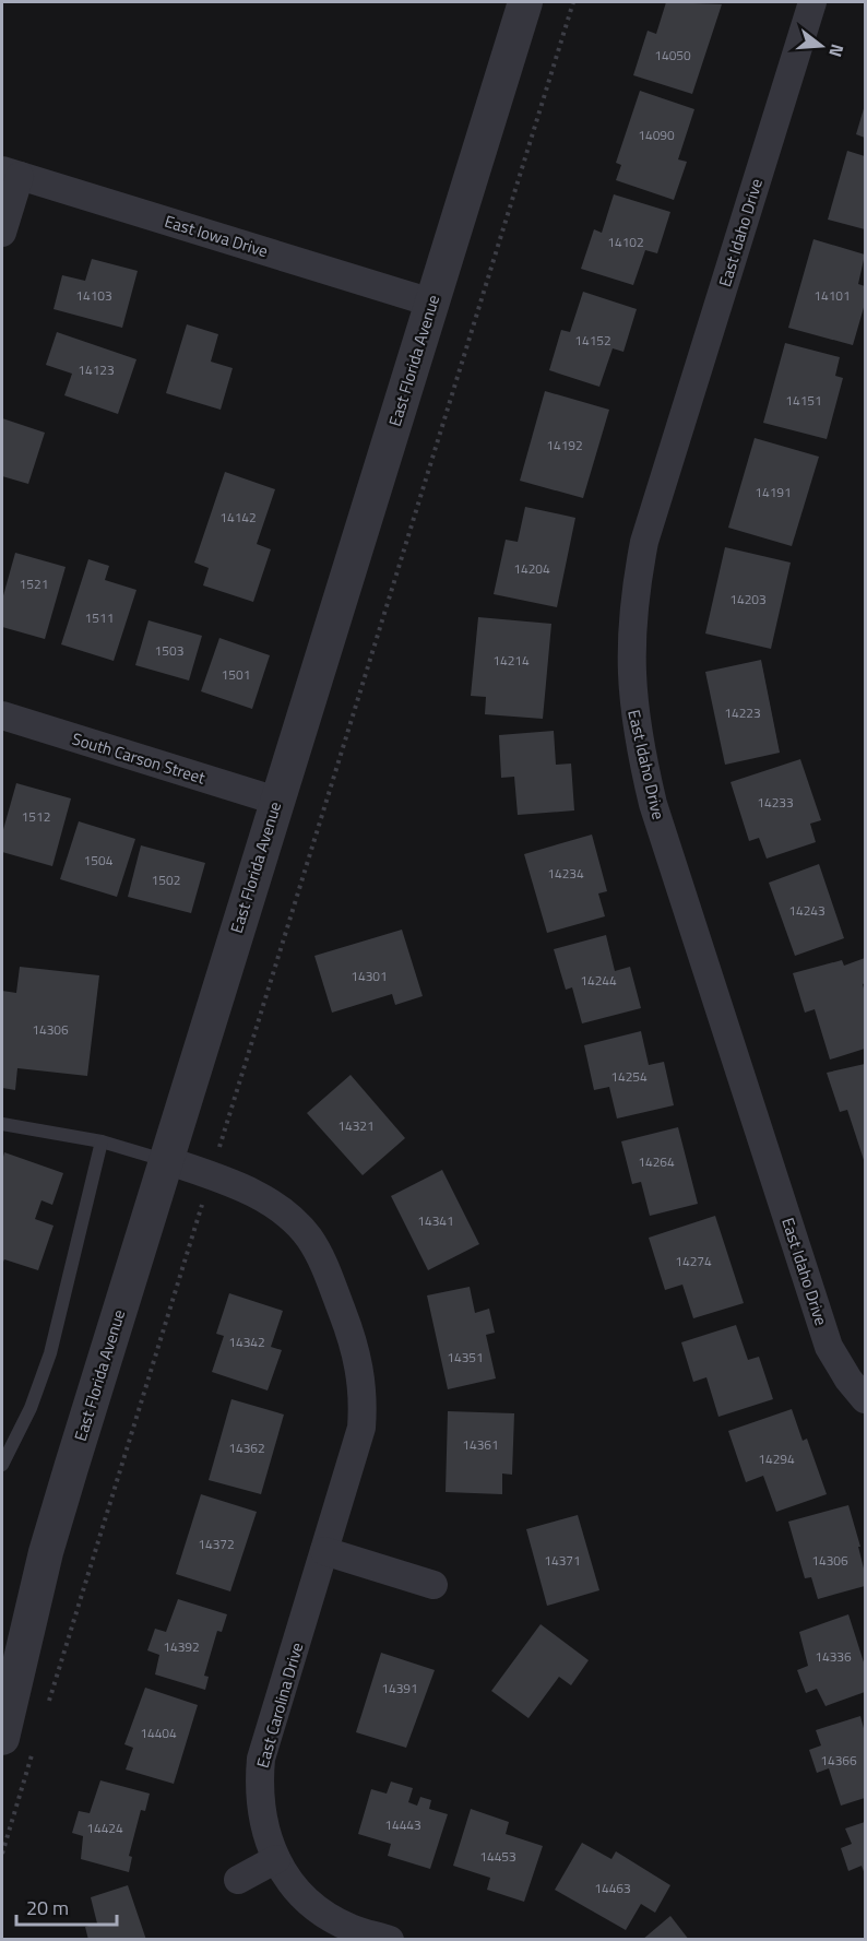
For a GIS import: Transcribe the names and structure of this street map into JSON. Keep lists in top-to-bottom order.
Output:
{
  "streets": {
    "street": [
      "East Idaho Drive",
      "East Iowa Drive",
      "East Florida Avenue",
      "South Carson Street",
      "East Carolina Drive"
    ]
  },
  "crossings": [
    ["East Iowa Drive", "East Florida Avenue"],
    ["East Florida Avenue", "South Carson Street"],
    ["East Florida Avenue", "East Carolina Drive"]
  ],
  "house_numbers": [
    "14050",
    "14090",
    "14102",
    "14103",
    "14101",
    "14152",
    "14123",
    "14151",
    "14192",
    "14191",
    "14142",
    "14204",
    "1521",
    "14203",
    "1511",
    "1503",
    "14214",
    "1501",
    "14223",
    "14233",
    "1512",
    "1504",
    "14234",
    "1502",
    "14243",
    "14301",
    "14244",
    "14306",
    "14254",
    "14321",
    "14264",
    "14341",
    "14274",
    "14342",
    "14351",
    "14361",
    "14362",
    "14294",
    "14372",
    "14371",
    "14306",
    "14392",
    "14336",
    "14391",
    "14404",
    "14366",
    "14443",
    "14424",
    "14453",
    "14463"
  ],
  "scale_bar": "20 m",
  "north": "right"
}
